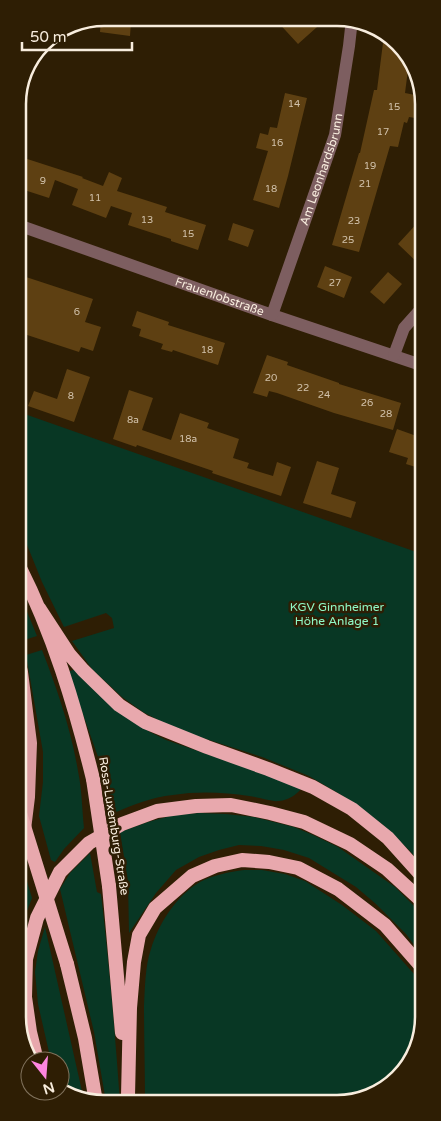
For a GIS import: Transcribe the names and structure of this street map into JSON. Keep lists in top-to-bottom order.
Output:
{
  "streets": {
    "highway": ["Rosa-Luxemburg-Straße"],
    "street": ["Am Leonhardsbrunn", "Frauenlobstraße"]
  },
  "crossings": [
    ["Am Leonhardsbrunn", "Frauenlobstraße"]
  ],
  "parks": ["KGV Ginnheimer Höhe Anlage 1"],
  "house_numbers": [
    "14",
    "15",
    "17",
    "16",
    "19",
    "9",
    "21",
    "18",
    "11",
    "13",
    "23",
    "15",
    "25",
    "27",
    "6",
    "18",
    "20",
    "22",
    "24",
    "8",
    "26",
    "28",
    "8a",
    "18a"
  ],
  "scale_bar": "50 m",
  "north": "bottom"
}
